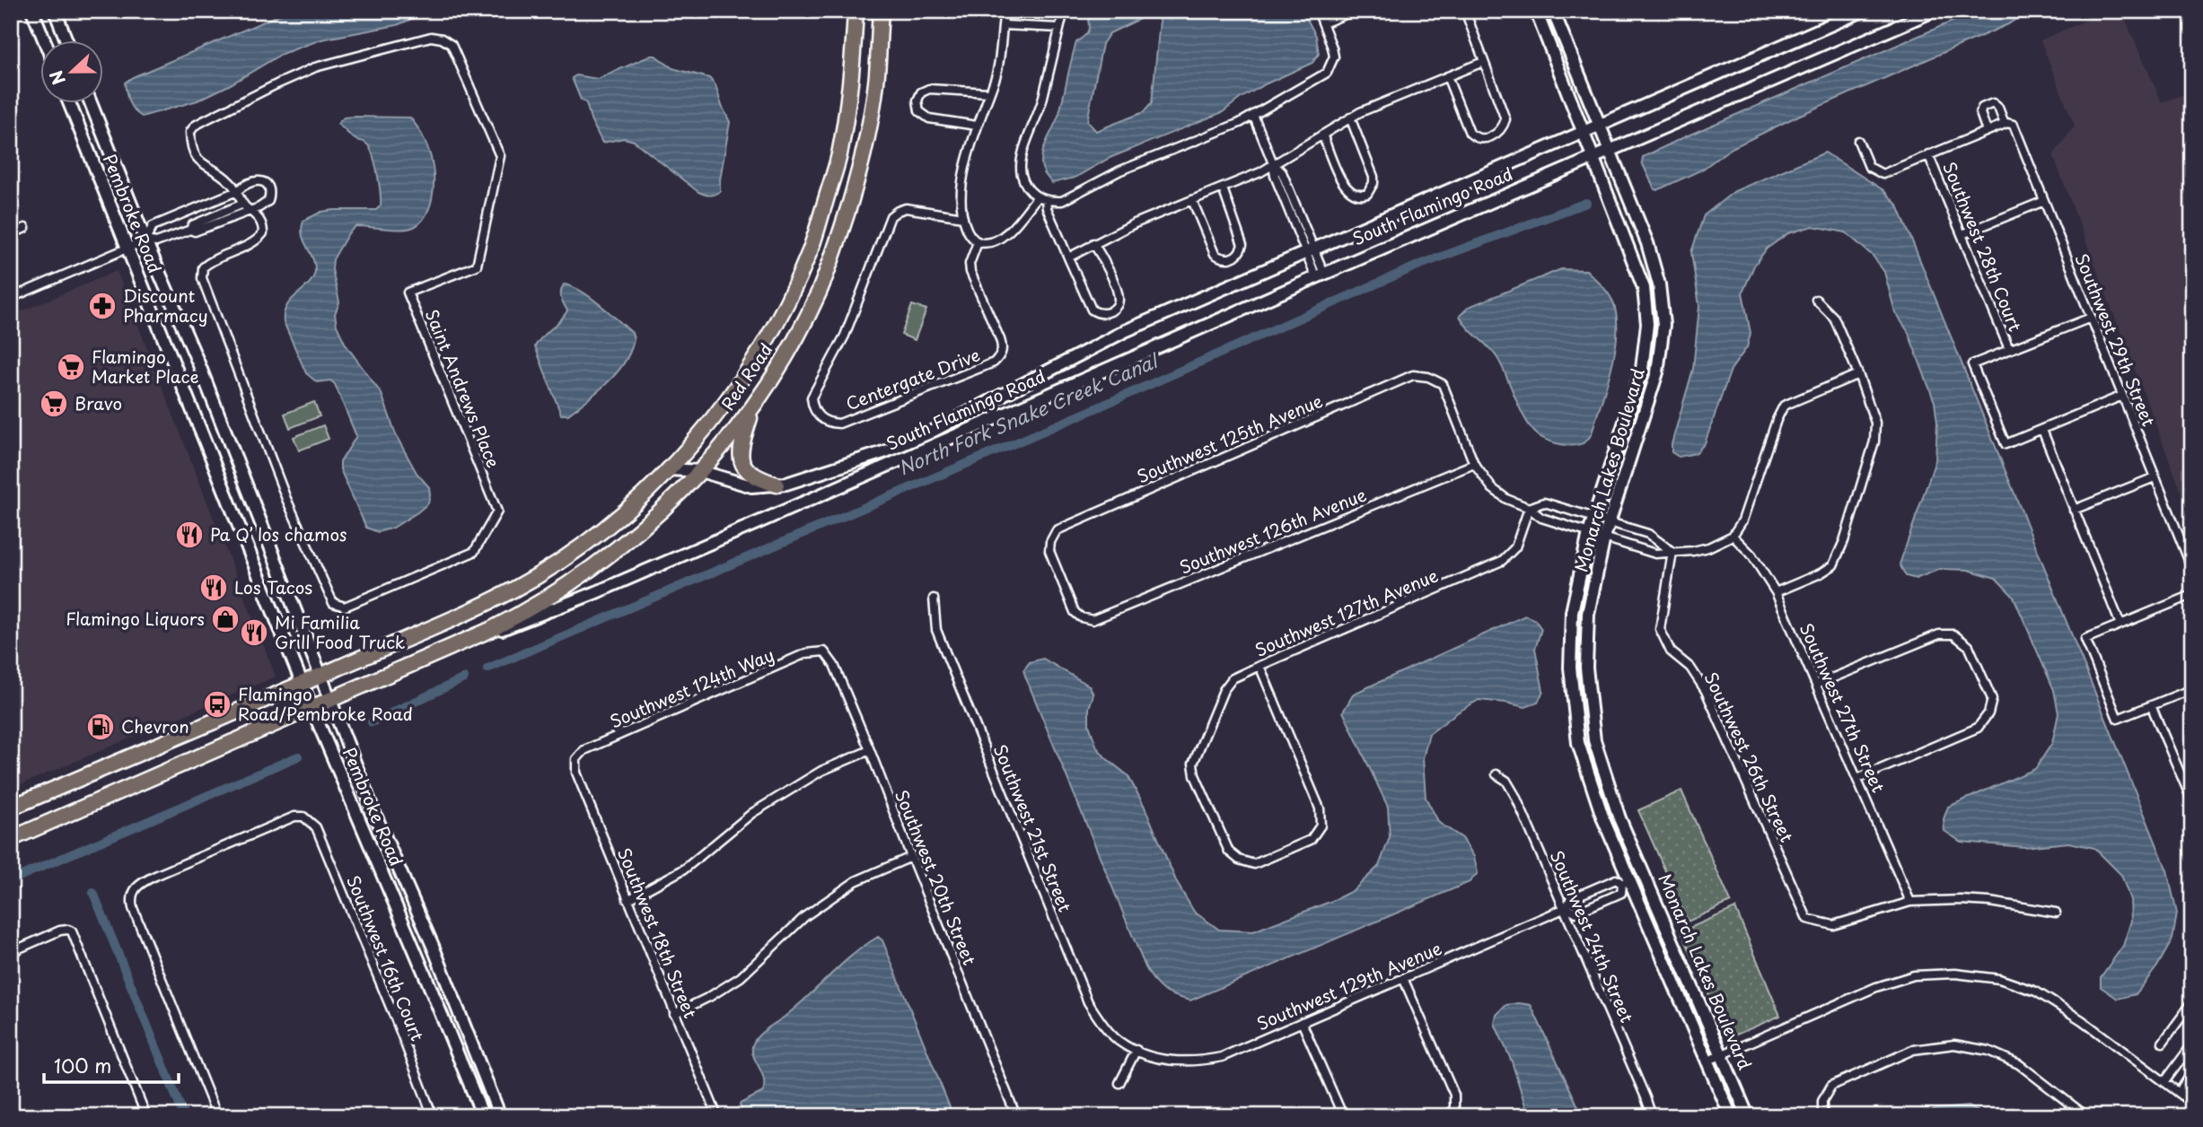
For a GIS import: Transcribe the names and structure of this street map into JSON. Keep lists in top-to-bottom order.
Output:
{
  "streets": {
    "highway": ["South Flamingo Road", "Red Road"],
    "main road": ["Pembroke Road", "Monarch Lakes Boulevard"],
    "street": [
      "Southwest 28th Court",
      "Southwest 29th Street",
      "Centergate Drive",
      "Saint Andrews Place",
      "Southwest 125th Avenue",
      "Southwest 126th Avenue",
      "Southwest 127th Avenue",
      "Southwest 124th Way",
      "Southwest 27th Street",
      "Southwest 26th Street",
      "Southwest 21st Street",
      "Southwest 20th Street",
      "Southwest 18th Street",
      "Southwest 24th Street",
      "Southwest 16th Court",
      "Southwest 129th Avenue"
    ]
  },
  "crossings": [
    ["South Flamingo Road", "Pembroke Road"],
    ["South Flamingo Road", "Red Road"],
    ["South Flamingo Road", "Monarch Lakes Boulevard"],
    ["Pembroke Road", "Red Road"],
    ["Southwest 125th Avenue", "Southwest 126th Avenue"],
    ["Monarch Lakes Boulevard", "Southwest 129th Avenue"],
    ["Southwest 124th Way", "Southwest 20th Street"],
    ["Southwest 124th Way", "Southwest 18th Street"],
    ["Southwest 27th Street", "Southwest 26th Street"],
    ["Southwest 21st Street", "Southwest 129th Avenue"],
    ["Southwest 24th Street", "Southwest 129th Avenue"]
  ],
  "water": ["North Fork Snake Creek Canal"],
  "places": {
    "pharmacy": ["Discount Pharmacy"],
    "supermarket": ["Flamingo Market Place", "Bravo"],
    "restaurant": ["Pa Q’ los chamos", "Los Tacos", "Mi Familia Grill Food Truck"],
    "shop": ["Flamingo Liquors"],
    "bus stop": ["Flamingo Road/Pembroke Road"],
    "fuel station": ["Chevron"]
  },
  "scale_bar": "100 m",
  "north": "left"
}
